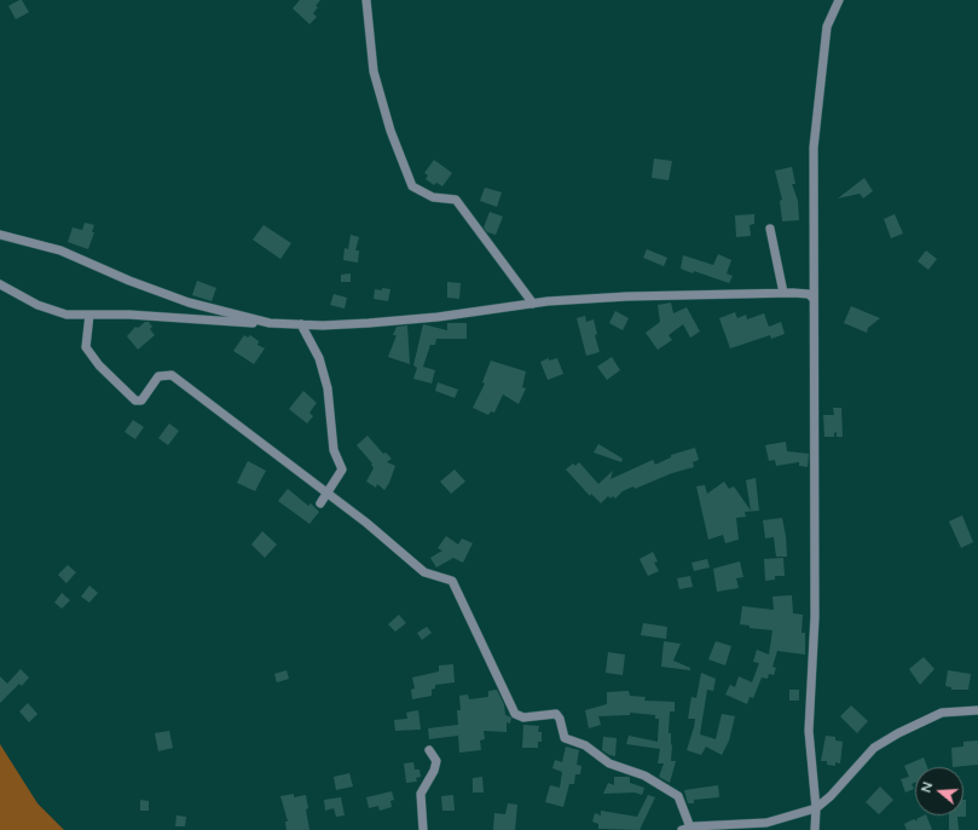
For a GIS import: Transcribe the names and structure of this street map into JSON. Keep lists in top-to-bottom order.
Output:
{
  "north": "left"
}
